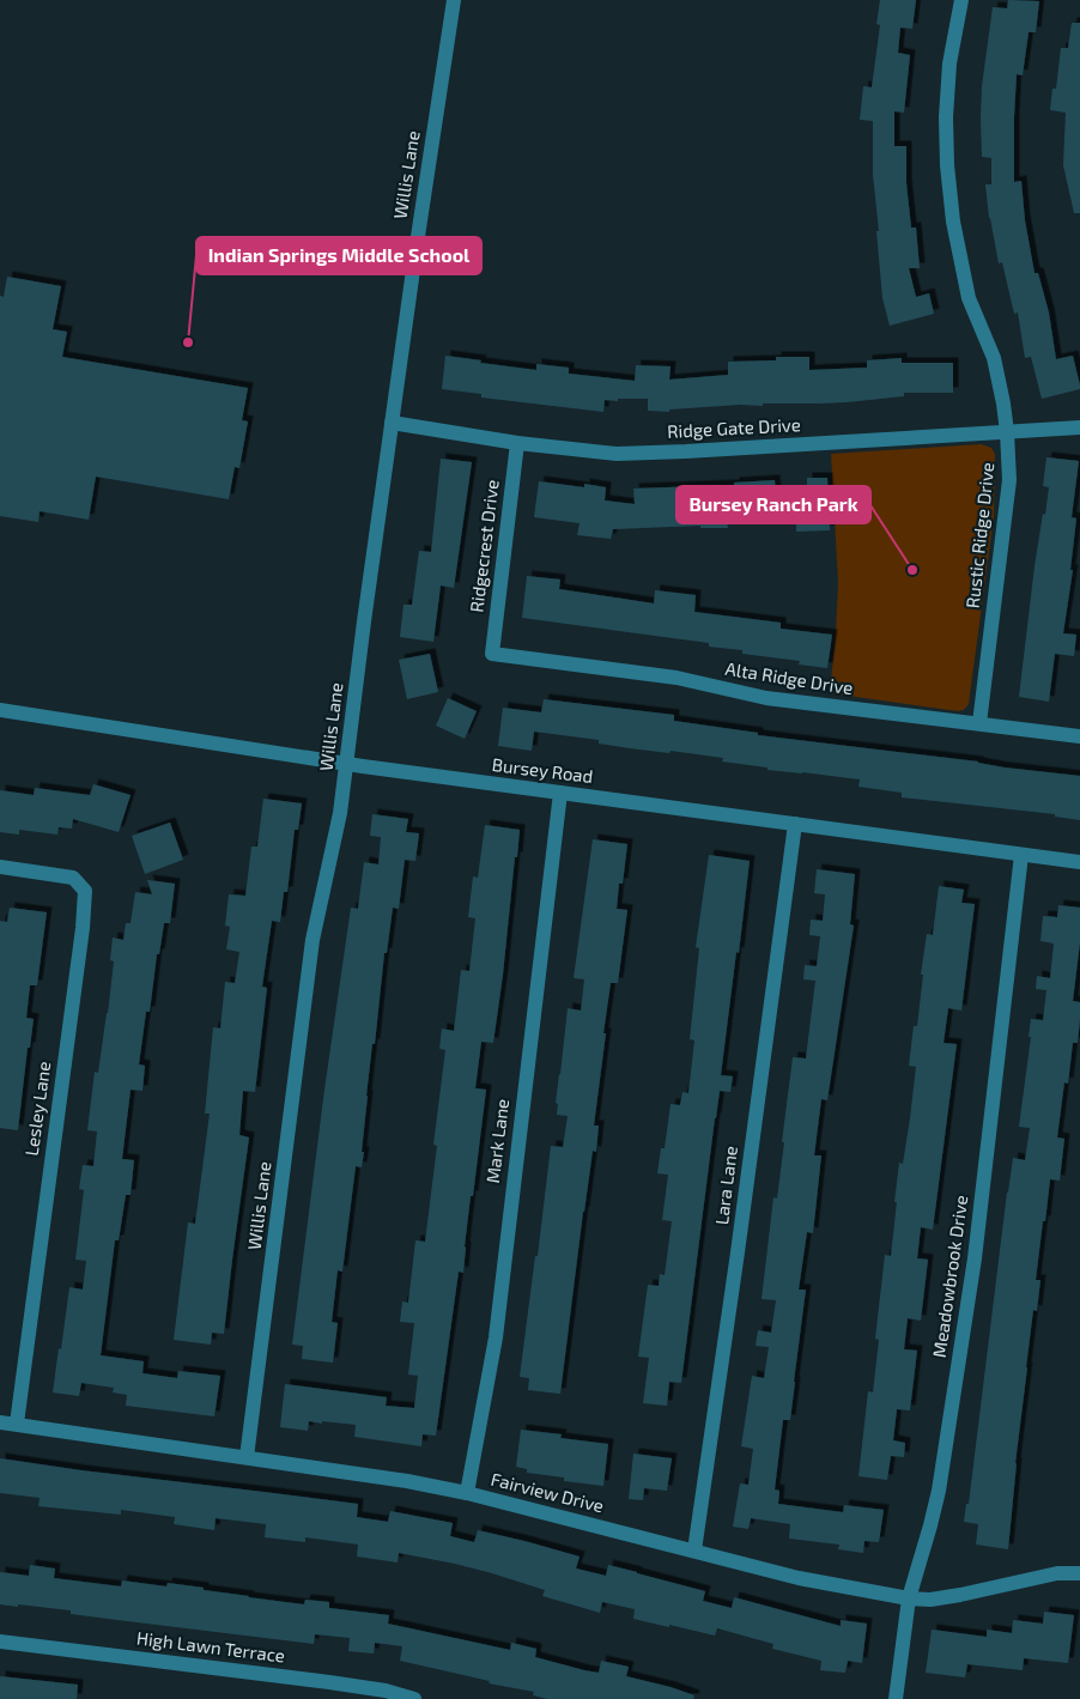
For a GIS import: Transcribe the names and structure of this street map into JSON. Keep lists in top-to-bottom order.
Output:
{
  "streets": {
    "street": [
      "Willis Lane",
      "Ridge Gate Drive",
      "Rustic Ridge Drive",
      "Ridgecrest Drive",
      "Alta Ridge Drive",
      "Bursey Road",
      "Lesley Lane",
      "Mark Lane",
      "Lara Lane",
      "Meadowbrook Drive",
      "Fairview Drive",
      "High Lawn Terrace"
    ]
  },
  "crossings": [
    ["Willis Lane", "Ridge Gate Drive"],
    ["Willis Lane", "Bursey Road"],
    ["Willis Lane", "Fairview Drive"],
    ["Ridge Gate Drive", "Rustic Ridge Drive"],
    ["Ridge Gate Drive", "Ridgecrest Drive"],
    ["Rustic Ridge Drive", "Alta Ridge Drive"],
    ["Ridgecrest Drive", "Alta Ridge Drive"],
    ["Bursey Road", "Mark Lane"],
    ["Bursey Road", "Lara Lane"],
    ["Bursey Road", "Meadowbrook Drive"],
    ["Lesley Lane", "Fairview Drive"],
    ["Mark Lane", "Fairview Drive"],
    ["Lara Lane", "Fairview Drive"],
    ["Meadowbrook Drive", "Fairview Drive"]
  ],
  "places": ["Indian Springs Middle School", "Bursey Ranch Park"]
}
